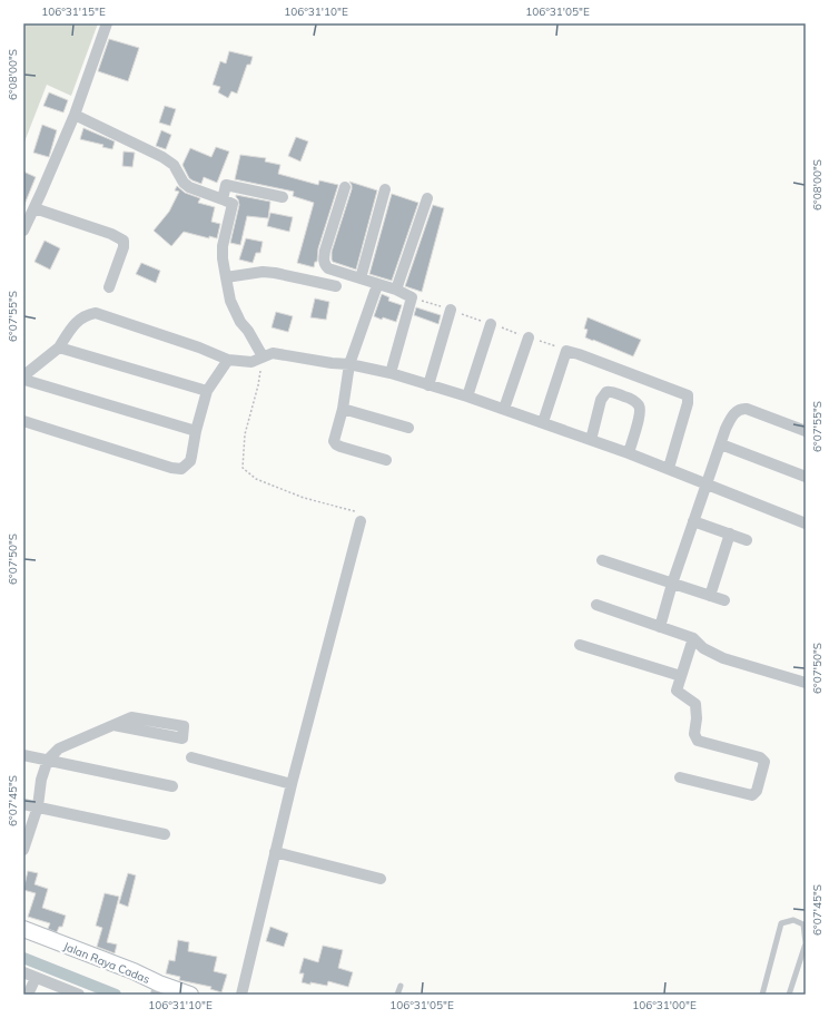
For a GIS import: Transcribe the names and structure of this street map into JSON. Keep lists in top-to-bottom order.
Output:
{
  "streets": {
    "street": ["Jalan Raya Cadas"]
  },
  "coordinates": [
    "106°31'15\"E",
    "106°31'10\"E",
    "106°31'05\"E",
    "6°08'00\"S",
    "6°07'55\"S",
    "6°07'50\"S",
    "6°07'45\"S",
    "106°31'00\"E"
  ]
}
